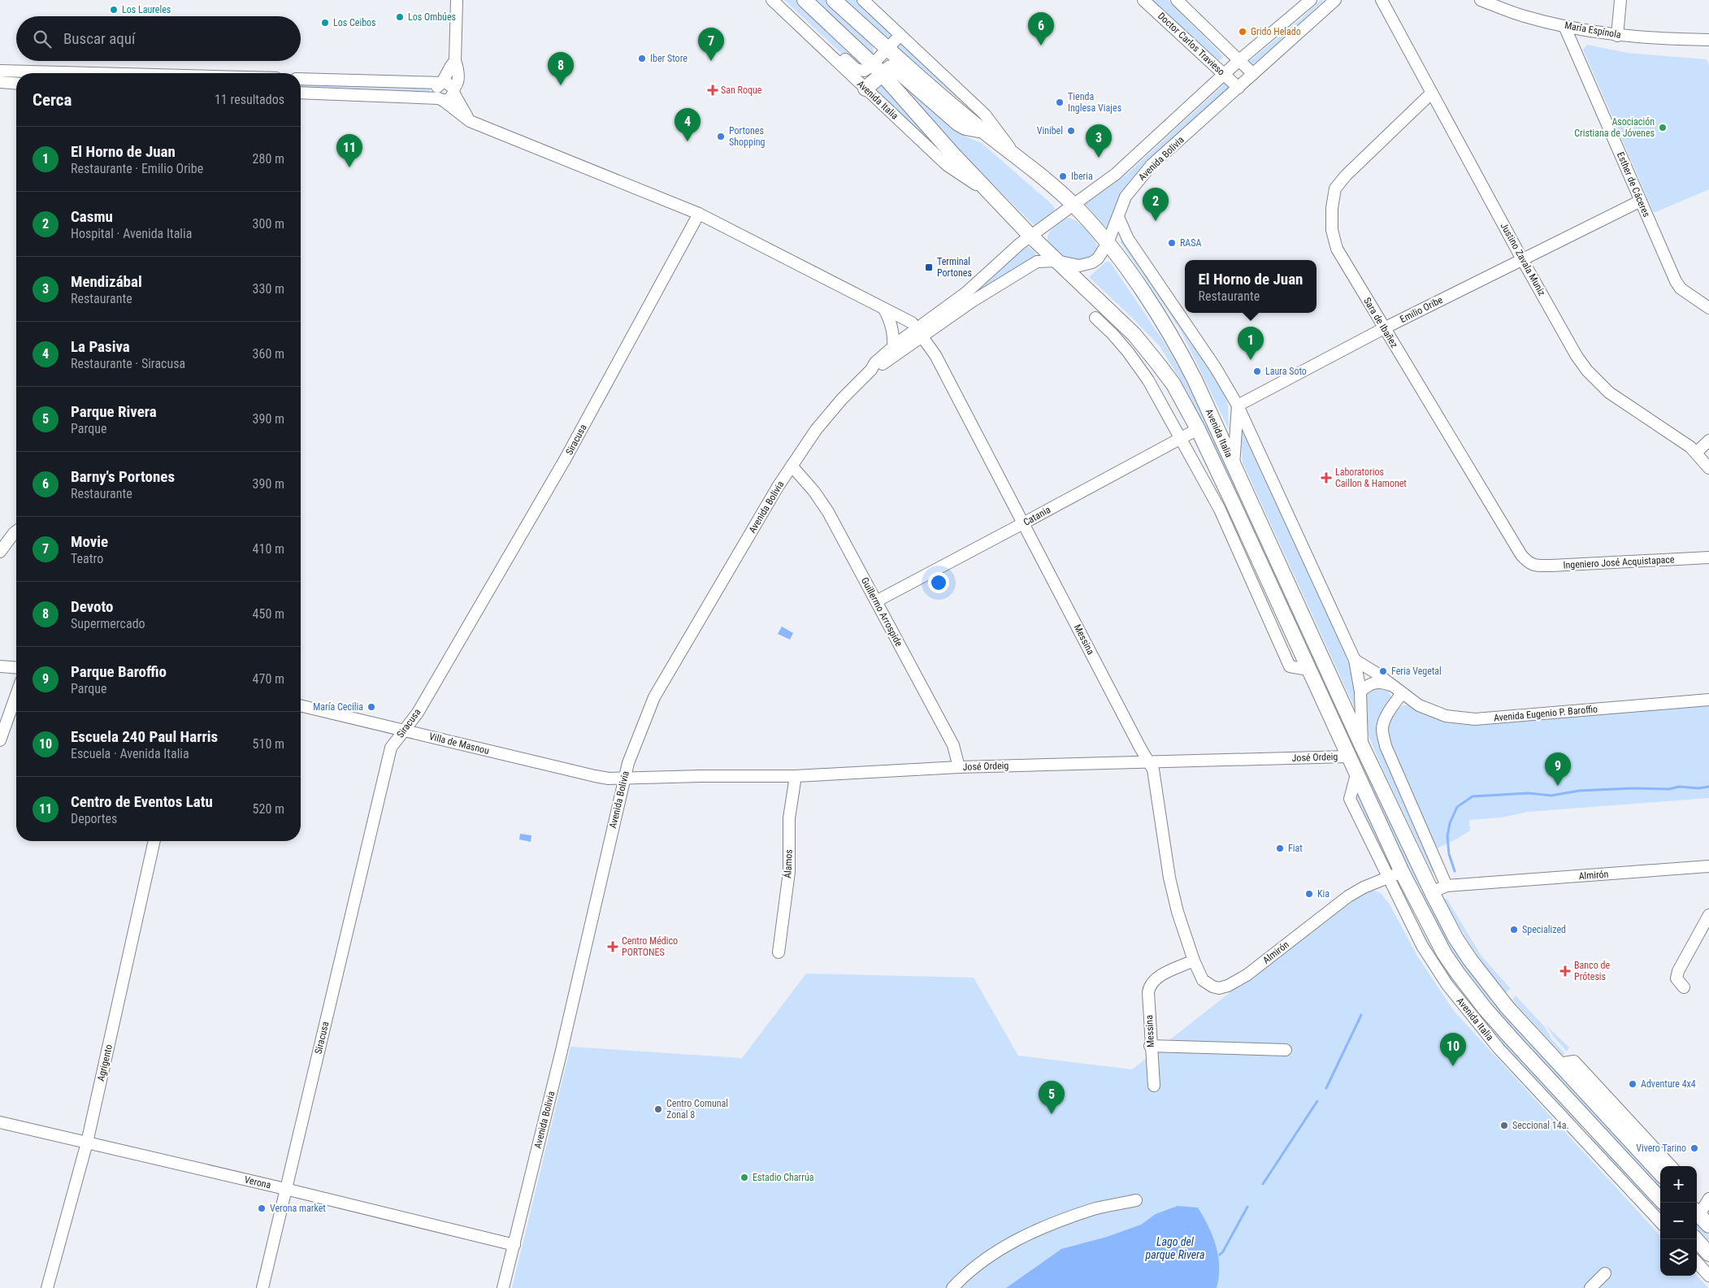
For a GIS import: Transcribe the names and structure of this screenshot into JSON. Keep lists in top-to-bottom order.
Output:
{
  "streets": {
    "main road": ["Avenida Italia"],
    "street": [
      "María Espínola",
      "Doctor Carlos Travieso",
      "Avenida Bolivia",
      "Esther de Cáceres",
      "Justino Zavala Muniz",
      "Emilio Oribe",
      "Sara de Ibañez",
      "Siracusa",
      "Catania",
      "Ingeniero José Acquistapace",
      "Guillermo Arrospide",
      "Messina",
      "Avenida Eugenio P. Baroffio",
      "Villa de Masnou",
      "José Ordeig",
      "Álamos",
      "Almirón",
      "Agrigento",
      "Verona"
    ]
  },
  "crossings": [
    ["María Espínola", "Esther de Cáceres"],
    ["Doctor Carlos Travieso", "Avenida Bolivia"],
    ["Avenida Italia", "Avenida Bolivia"],
    ["Avenida Italia", "Emilio Oribe"],
    ["Avenida Italia", "Catania"],
    ["Avenida Italia", "Avenida Eugenio P. Baroffio"],
    ["Avenida Italia", "José Ordeig"],
    ["Avenida Italia", "Almirón"],
    ["Avenida Bolivia", "Guillermo Arrospide"],
    ["Avenida Bolivia", "Messina"],
    ["Avenida Bolivia", "Villa de Masnou"],
    ["Avenida Bolivia", "José Ordeig"],
    ["Avenida Bolivia", "Verona"],
    ["Esther de Cáceres", "Emilio Oribe"],
    ["Justino Zavala Muniz", "Emilio Oribe"],
    ["Justino Zavala Muniz", "Sara de Ibañez"],
    ["Emilio Oribe", "Sara de Ibañez"],
    ["Sara de Ibañez", "Ingeniero José Acquistapace"],
    ["Siracusa", "Villa de Masnou"],
    ["Siracusa", "Verona"],
    ["Catania", "Guillermo Arrospide"],
    ["Catania", "Messina"],
    ["Guillermo Arrospide", "José Ordeig"],
    ["Messina", "José Ordeig"],
    ["Messina", "Almirón"],
    ["Villa de Masnou", "José Ordeig"],
    ["José Ordeig", "Álamos"],
    ["Agrigento", "Verona"]
  ],
  "water": ["Lago del parque Rivera"],
  "places": {
    "other": [
      "Los Laureles",
      "Los Ombúes",
      "Los Ceibos",
      "Grido Helado",
      "Iber Store",
      "Tienda Inglesa Viajes",
      "Asociación Cristiana de Jóvenes",
      "Vinibel",
      "Portones Shopping",
      "Iberia",
      "RASA",
      "Laura Soto",
      "Feria Vegetal",
      "María Cecilia",
      "Fiat",
      "Kia",
      "Specialized",
      "Adventure 4x4",
      "Centro Comunal Zonal 8",
      "Seccional 14a.",
      "Vivero Tarino",
      "Estadio Charrúa",
      "Verona market"
    ],
    "health": [
      "San Roque",
      "Laboratorios Caillon & Hamonet",
      "Centro Médico PORTONES",
      "Banco de Prótesis"
    ],
    "transit": ["Terminal Portones"]
  },
  "page": {
    "pins": [
      "6",
      "7",
      "8",
      "4",
      "3",
      "11",
      "2",
      "1",
      "9",
      "10",
      "5"
    ],
    "search": "Buscar aquí",
    "heading": ["Cerca", "11 resultados"],
    "list": [
      {
        "mark": "1",
        "name": "El Horno de Juan",
        "note": "Restaurante · Emilio Oribe",
        "value": "280 m"
      },
      {
        "mark": "2",
        "name": "Casmu",
        "note": "Hospital · Avenida Italia",
        "value": "300 m"
      },
      {
        "mark": "3",
        "name": "Mendizábal",
        "note": "Restaurante",
        "value": "330 m"
      },
      {
        "mark": "4",
        "name": "La Pasiva",
        "note": "Restaurante · Siracusa",
        "value": "360 m"
      },
      {
        "mark": "5",
        "name": "Parque Rivera",
        "note": "Parque",
        "value": "390 m"
      },
      {
        "mark": "6",
        "name": "Barny's Portones",
        "note": "Restaurante",
        "value": "390 m"
      },
      {
        "mark": "7",
        "name": "Movie",
        "note": "Teatro",
        "value": "410 m"
      },
      {
        "mark": "8",
        "name": "Devoto",
        "note": "Supermercado",
        "value": "450 m"
      },
      {
        "mark": "9",
        "name": "Parque Baroffio",
        "note": "Parque",
        "value": "470 m"
      },
      {
        "mark": "10",
        "name": "Escuela 240 Paul Harris",
        "note": "Escuela · Avenida Italia",
        "value": "510 m"
      },
      {
        "mark": "11",
        "name": "Centro de Eventos Latu",
        "note": "Deportes",
        "value": "520 m"
      }
    ],
    "popup": ["El Horno de Juan", "Restaurante"],
    "map_buttons": ["+", "−"]
  }
}
